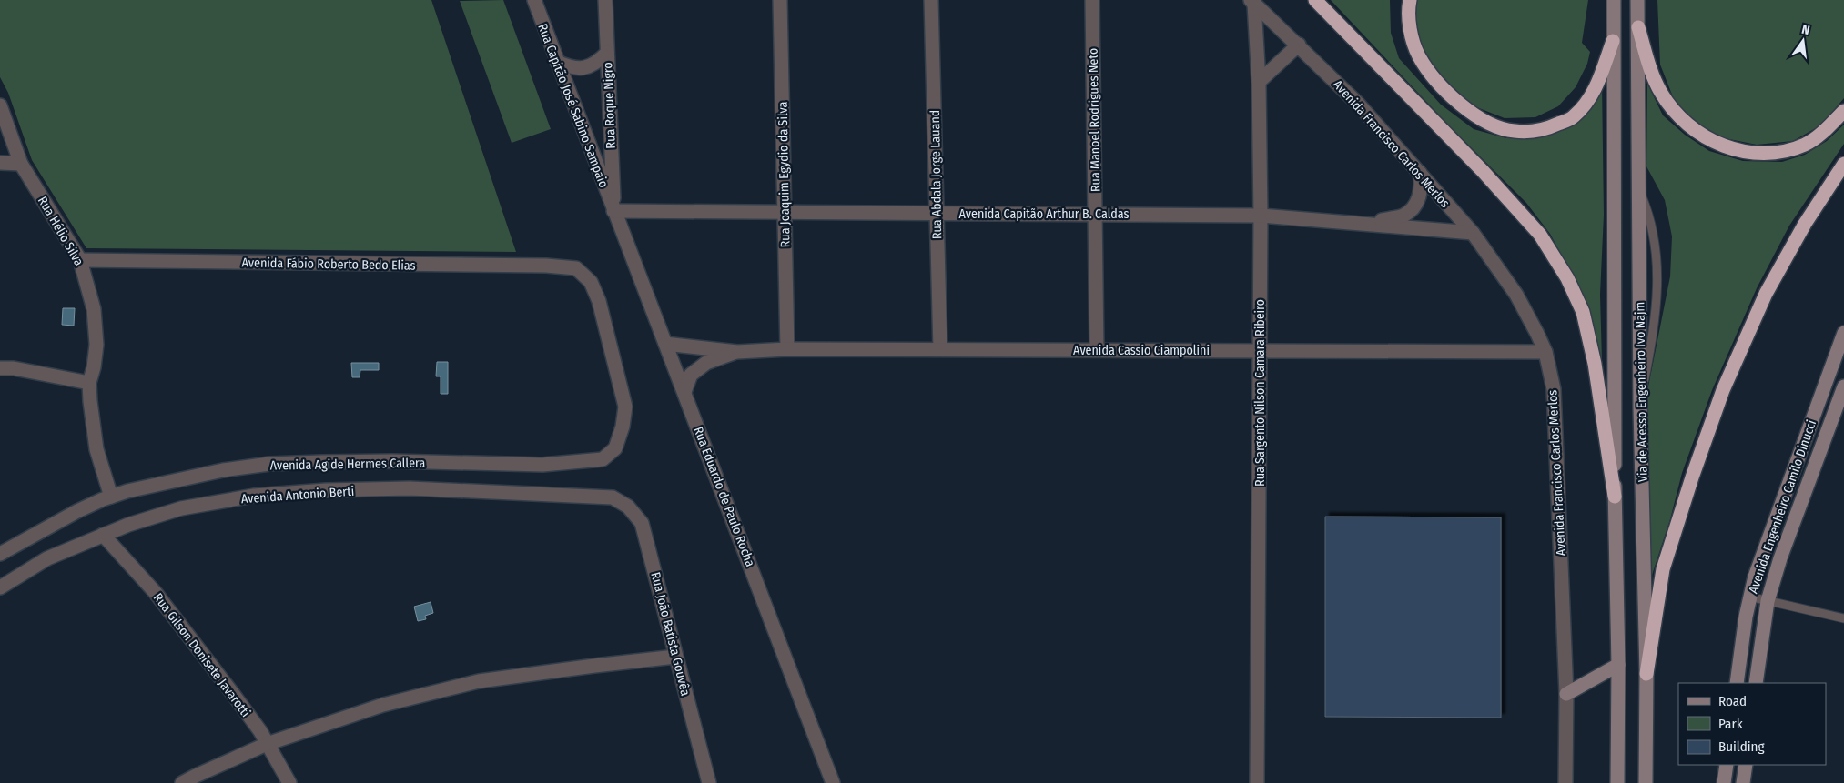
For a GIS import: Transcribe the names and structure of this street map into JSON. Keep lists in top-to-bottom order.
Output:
{
  "streets": {
    "main road": ["Via de Acesso Engenheiro Ivo Najm", "Avenida Engenheiro Camilo Dinucci"],
    "street": [
      "Rua Capitão José Sabino Sampaio",
      "Rua Roque Nigro",
      "Rua Manoel Rodrigues Neto",
      "Avenida Francisco Carlos Merlos",
      "Rua Joaquim Egydio da Silva",
      "Rua Abdala Jorge Lauand",
      "Avenida Capitão Arthur B. Caldas",
      "Rua Hélio Silva",
      "Avenida Fábio Roberto Bedo Elias",
      "Avenida Cassio Ciampolini",
      "Rua Sargento Nilson Camara Ribeiro",
      "Avenida Agide Hermes Callera",
      "Avenida Antonio Berti",
      "Rua Eduardo de Paulo Rocha",
      "Rua João Batista Gouvêa",
      "Rua Gilson Donisete Javarotti"
    ]
  },
  "crossings": [
    ["Rua Capitão José Sabino Sampaio", "Rua Roque Nigro"],
    ["Rua Capitão José Sabino Sampaio", "Avenida Capitão Arthur B. Caldas"],
    ["Rua Capitão José Sabino Sampaio", "Rua Eduardo de Paulo Rocha"],
    ["Rua Roque Nigro", "Avenida Capitão Arthur B. Caldas"],
    ["Rua Roque Nigro", "Rua Eduardo de Paulo Rocha"],
    ["Rua Manoel Rodrigues Neto", "Avenida Capitão Arthur B. Caldas"],
    ["Rua Manoel Rodrigues Neto", "Avenida Cassio Ciampolini"],
    ["Avenida Francisco Carlos Merlos", "Avenida Capitão Arthur B. Caldas"],
    ["Avenida Francisco Carlos Merlos", "Avenida Cassio Ciampolini"],
    ["Avenida Francisco Carlos Merlos", "Rua Sargento Nilson Camara Ribeiro"],
    ["Rua Joaquim Egydio da Silva", "Avenida Capitão Arthur B. Caldas"],
    ["Rua Joaquim Egydio da Silva", "Avenida Cassio Ciampolini"],
    ["Rua Abdala Jorge Lauand", "Avenida Capitão Arthur B. Caldas"],
    ["Rua Abdala Jorge Lauand", "Avenida Cassio Ciampolini"],
    ["Avenida Capitão Arthur B. Caldas", "Rua Sargento Nilson Camara Ribeiro"],
    ["Avenida Capitão Arthur B. Caldas", "Rua Eduardo de Paulo Rocha"],
    ["Rua Hélio Silva", "Avenida Fábio Roberto Bedo Elias"],
    ["Rua Hélio Silva", "Avenida Agide Hermes Callera"],
    ["Avenida Fábio Roberto Bedo Elias", "Avenida Agide Hermes Callera"],
    ["Avenida Cassio Ciampolini", "Rua Sargento Nilson Camara Ribeiro"],
    ["Avenida Antonio Berti", "Rua João Batista Gouvêa"],
    ["Avenida Antonio Berti", "Rua Gilson Donisete Javarotti"]
  ],
  "legend": ["Road", "Park", "Building"],
  "north": "top"
}
